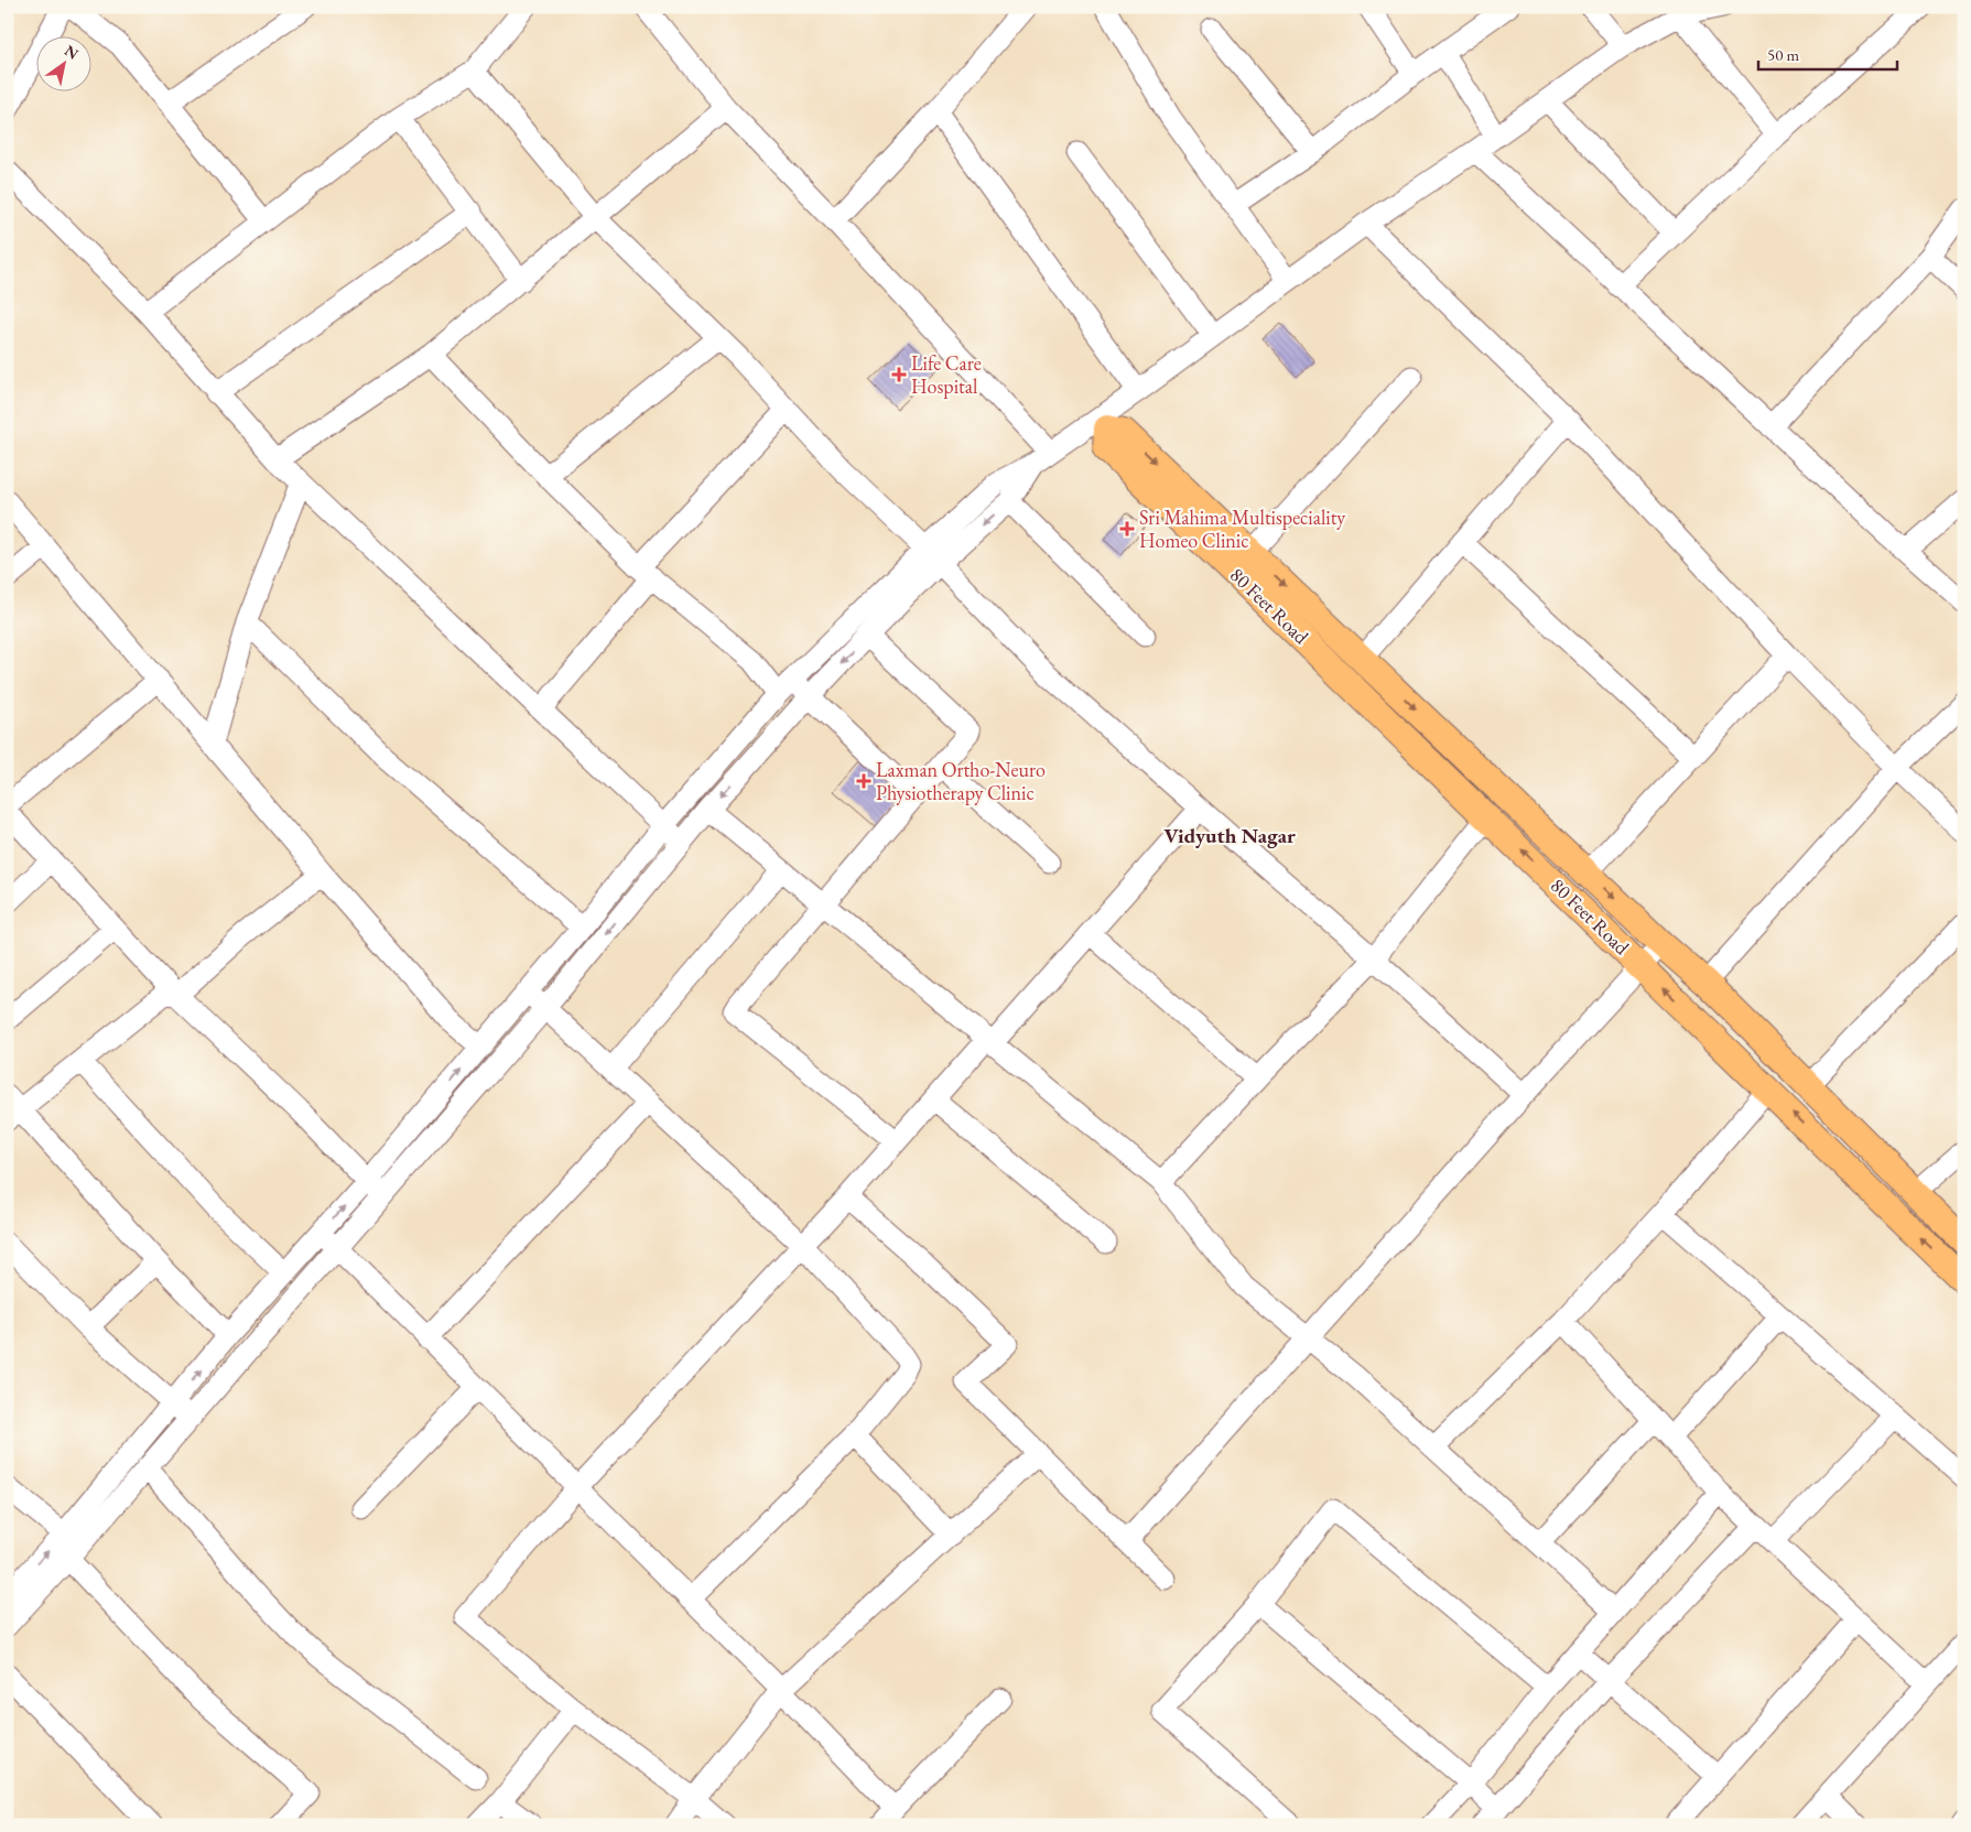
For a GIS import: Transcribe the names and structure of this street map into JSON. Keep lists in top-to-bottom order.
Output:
{
  "streets": {
    "main road": ["80 Feet Road"]
  },
  "districts": ["Vidyuth Nagar"],
  "places": {
    "health": ["Life Care Hospital", "Sri Mahima Multispeciality Homeo Clinic", "Laxman Ortho-Neuro Physiotherapy Clinic"]
  },
  "scale_bar": "50 m",
  "north": "top right"
}
